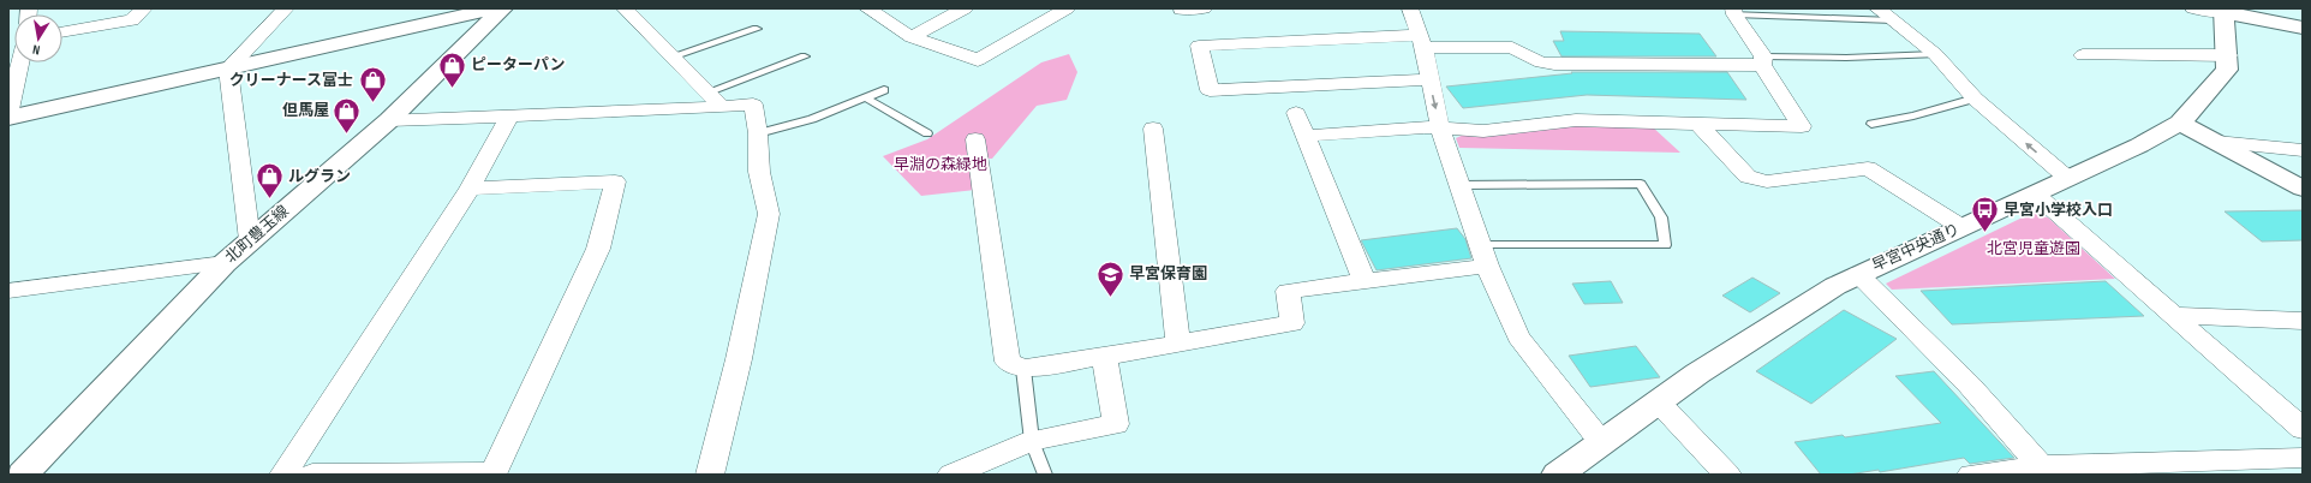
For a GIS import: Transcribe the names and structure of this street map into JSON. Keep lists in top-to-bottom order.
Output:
{
  "streets": {
    "street": ["北町豊玉線", "早宮中央通り"]
  },
  "parks": ["早淵の森緑地", "北宮児童遊園"],
  "places": {
    "shop": [
      "ピーターパン",
      "クリーナース富士",
      "但馬屋",
      "ルグラン"
    ],
    "bus stop": ["早宮小学校入口"],
    "school or university": ["早宮保育園"]
  },
  "north": "bottom"
}
